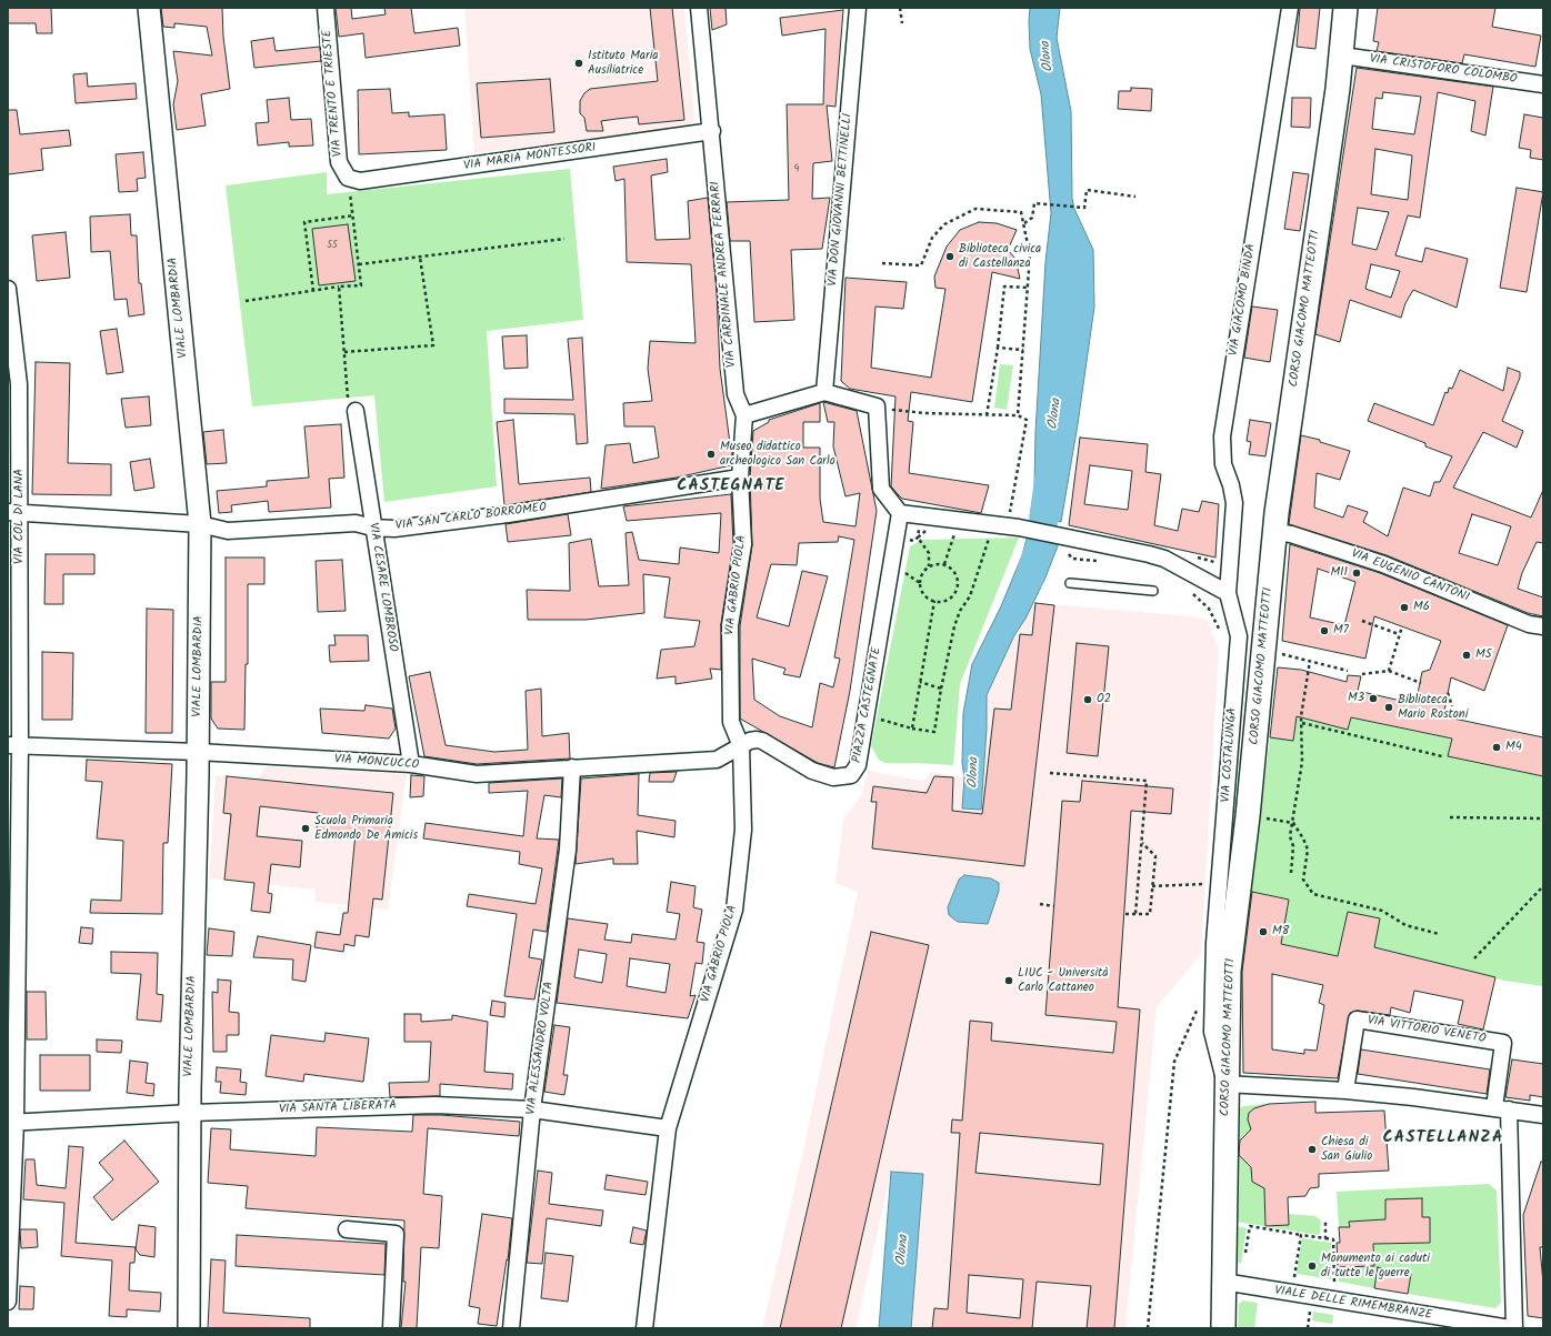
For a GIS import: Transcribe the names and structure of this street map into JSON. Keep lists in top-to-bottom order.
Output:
{
  "streets": {
    "main road": ["CORSO GIACOMO MATTEOTTI"],
    "street": [
      "VIA CRISTOFORO COLOMBO",
      "VIA TRENTO E TRIESTE",
      "VIA MARIA MONTESSORI",
      "VIA DON GIOVANNI BETTINELLI",
      "VIA CARDINALE ANDREA FERRARI",
      "VIA GIACOMO BINDA",
      "VIALE LOMBARDIA",
      "VIA COL DI LANA",
      "VIA SAN CARLO BORROMEO",
      "VIA EUGENIO CANTONI",
      "VIA GABRIO PIOLA",
      "VIA CESARE LOMBROSO",
      "PIAZZA CASTEGNATE",
      "VIA COSTALUNGA",
      "VIA MONCUCCO",
      "VIA VITTORIO VENETO",
      "VIA ALESSANDRO VOLTA",
      "VIA SANTA LIBERATA",
      "VIALE DELLE RIMEMBRANZE"
    ]
  },
  "crossings": [
    ["VIA CRISTOFORO COLOMBO", "CORSO GIACOMO MATTEOTTI"],
    ["VIA TRENTO E TRIESTE", "VIA MARIA MONTESSORI"],
    ["VIA MARIA MONTESSORI", "VIA CARDINALE ANDREA FERRARI"],
    ["VIA CARDINALE ANDREA FERRARI", "VIA GABRIO PIOLA"],
    ["VIA GIACOMO BINDA", "VIA COSTALUNGA"],
    ["VIALE LOMBARDIA", "VIA SAN CARLO BORROMEO"],
    ["VIALE LOMBARDIA", "VIA MONCUCCO"],
    ["VIALE LOMBARDIA", "VIA SANTA LIBERATA"],
    ["CORSO GIACOMO MATTEOTTI", "VIA EUGENIO CANTONI"],
    ["CORSO GIACOMO MATTEOTTI", "VIA COSTALUNGA"],
    ["CORSO GIACOMO MATTEOTTI", "VIALE DELLE RIMEMBRANZE"],
    ["VIA COL DI LANA", "VIA SAN CARLO BORROMEO"],
    ["VIA COL DI LANA", "VIA MONCUCCO"],
    ["VIA COL DI LANA", "VIA SANTA LIBERATA"],
    ["VIA SAN CARLO BORROMEO", "VIA GABRIO PIOLA"],
    ["VIA SAN CARLO BORROMEO", "VIA CESARE LOMBROSO"],
    ["VIA GABRIO PIOLA", "PIAZZA CASTEGNATE"],
    ["VIA GABRIO PIOLA", "VIA MONCUCCO"],
    ["VIA GABRIO PIOLA", "VIA SANTA LIBERATA"],
    ["VIA CESARE LOMBROSO", "VIA MONCUCCO"],
    ["PIAZZA CASTEGNATE", "VIA MONCUCCO"],
    ["VIA MONCUCCO", "VIA ALESSANDRO VOLTA"],
    ["VIA ALESSANDRO VOLTA", "VIA SANTA LIBERATA"]
  ],
  "districts": ["CASTEGNATE", "CASTELLANZA"],
  "water": ["Olona"],
  "places": [
    "Istituto Maria Ausiliatrice",
    "Biblioteca civica di Castellanza",
    "Museo didattico archeologico San Carlo",
    "M11",
    "M6",
    "M7",
    "M5",
    "M3",
    "O2",
    "Biblioteca Mario Rostoni",
    "M4",
    "Scuola Primaria Edmondo De Amicis",
    "M8",
    "LIUC - Università Carlo Cattaneo",
    "Chiesa di San Giulio",
    "Monumento ai caduti di tutte le guerre"
  ],
  "house_numbers": ["4", "55"]
}
